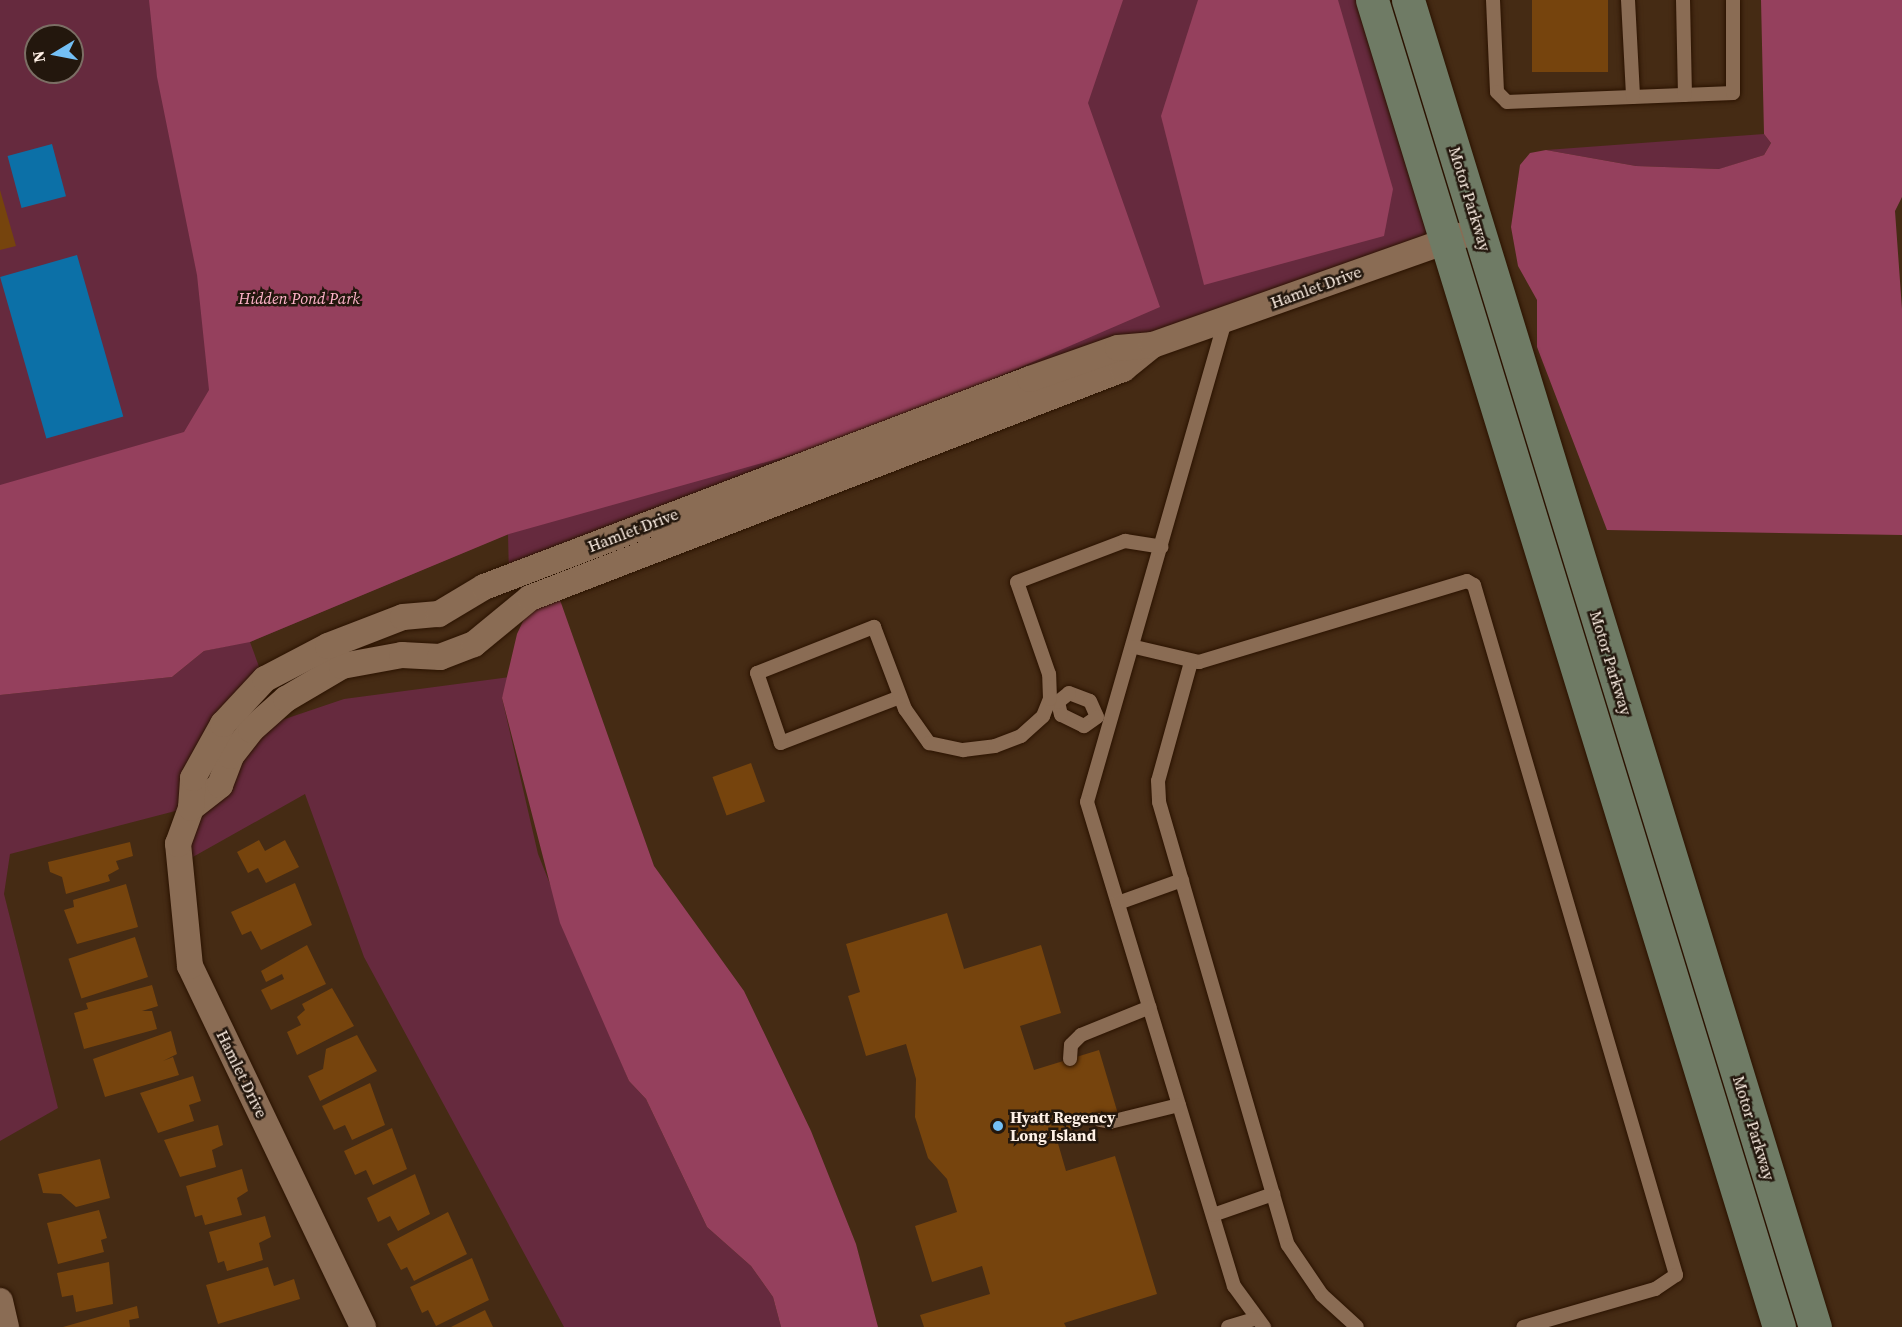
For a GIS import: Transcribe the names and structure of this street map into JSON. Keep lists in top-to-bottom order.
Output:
{
  "streets": {
    "main road": ["Motor Parkway"],
    "street": ["Hamlet Drive"]
  },
  "crossings": [
    ["Motor Parkway", "Hamlet Drive"]
  ],
  "parks": ["Hidden Pond Park"],
  "places": ["Hyatt Regency Long Island"],
  "north": "left"
}
